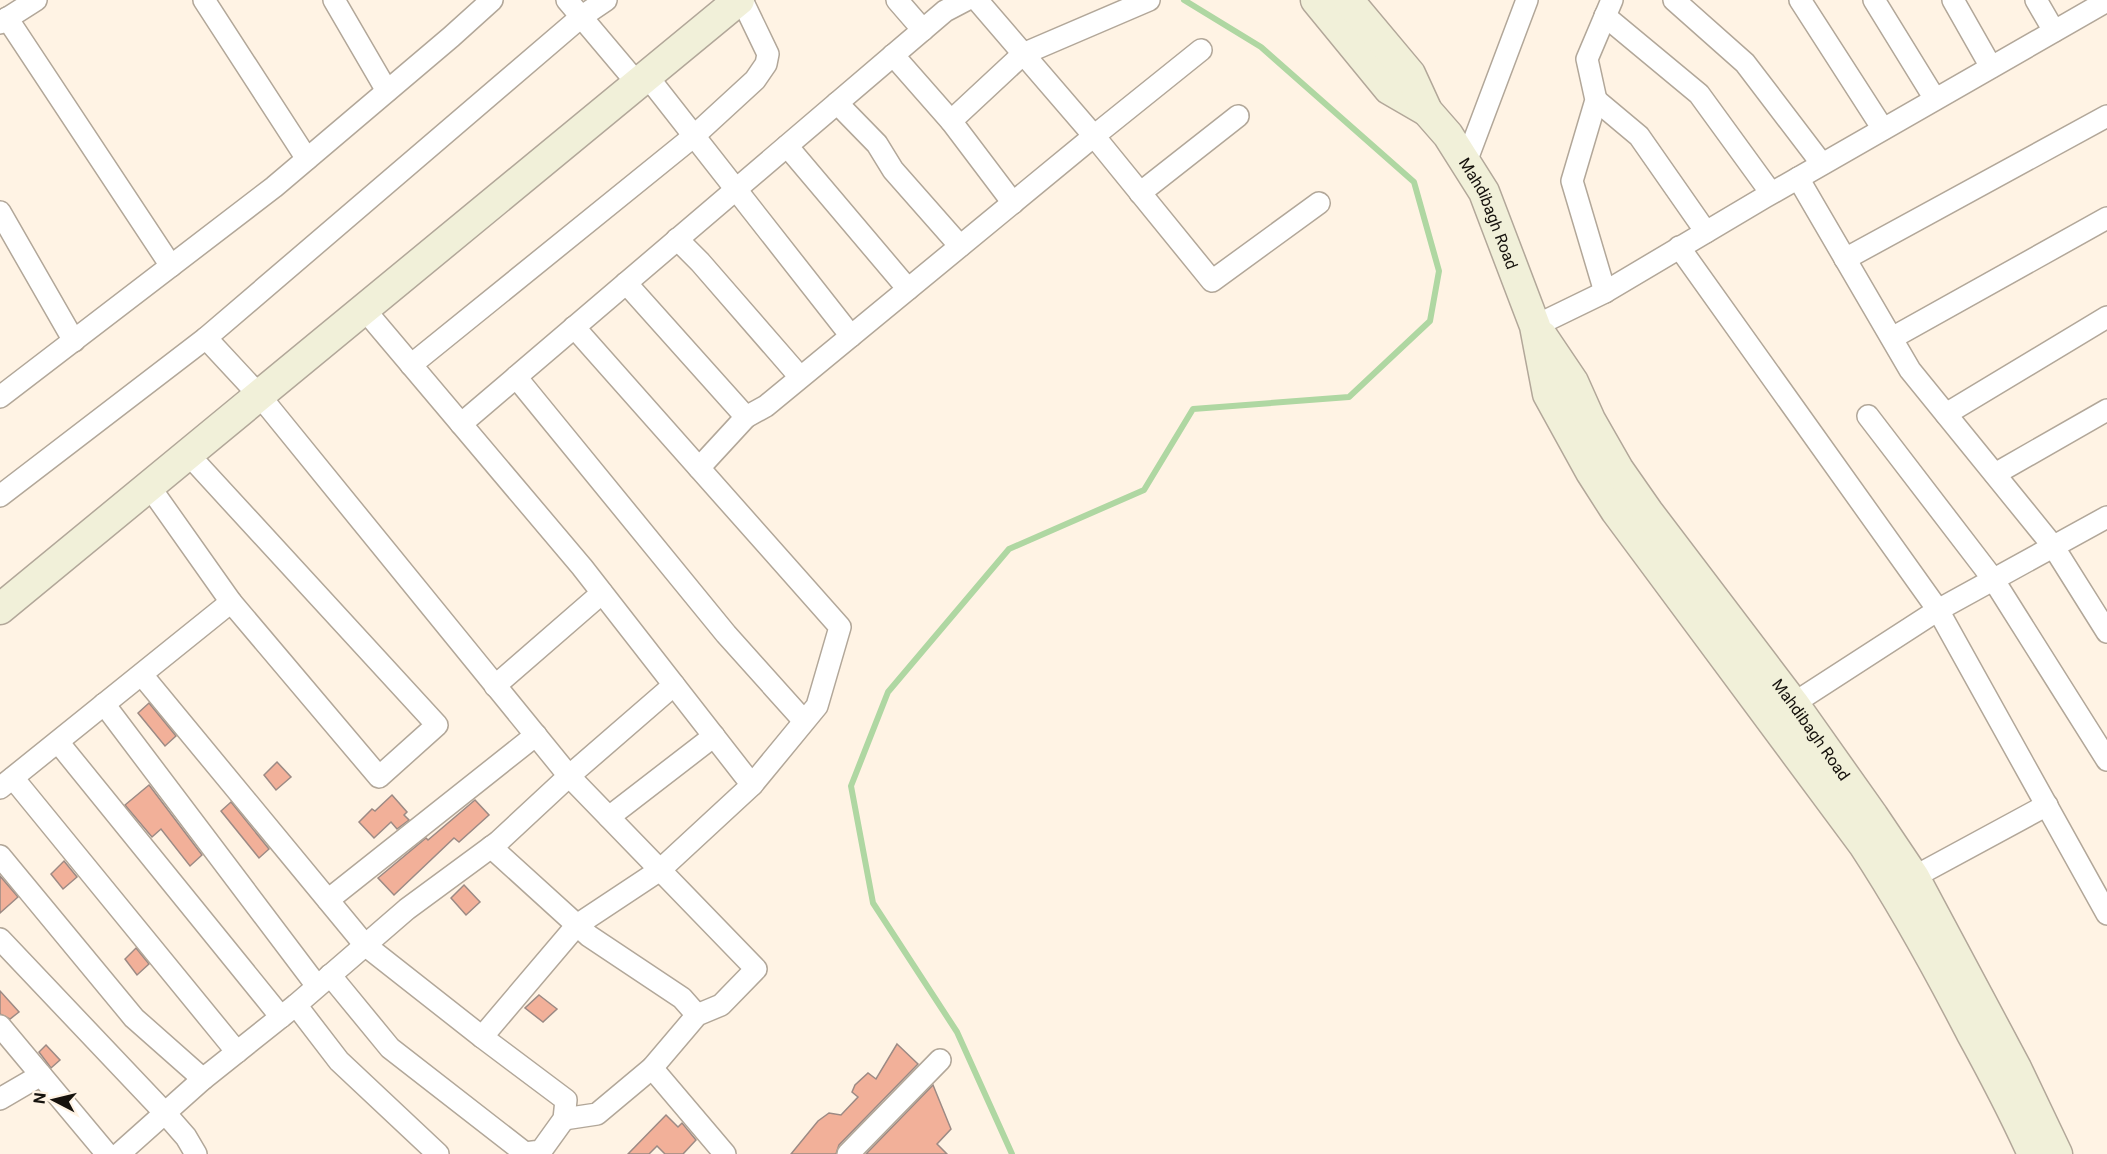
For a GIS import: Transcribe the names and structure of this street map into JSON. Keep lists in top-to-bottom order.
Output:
{
  "streets": {
    "street": ["Mahdibagh Road"]
  },
  "north": "left"
}
